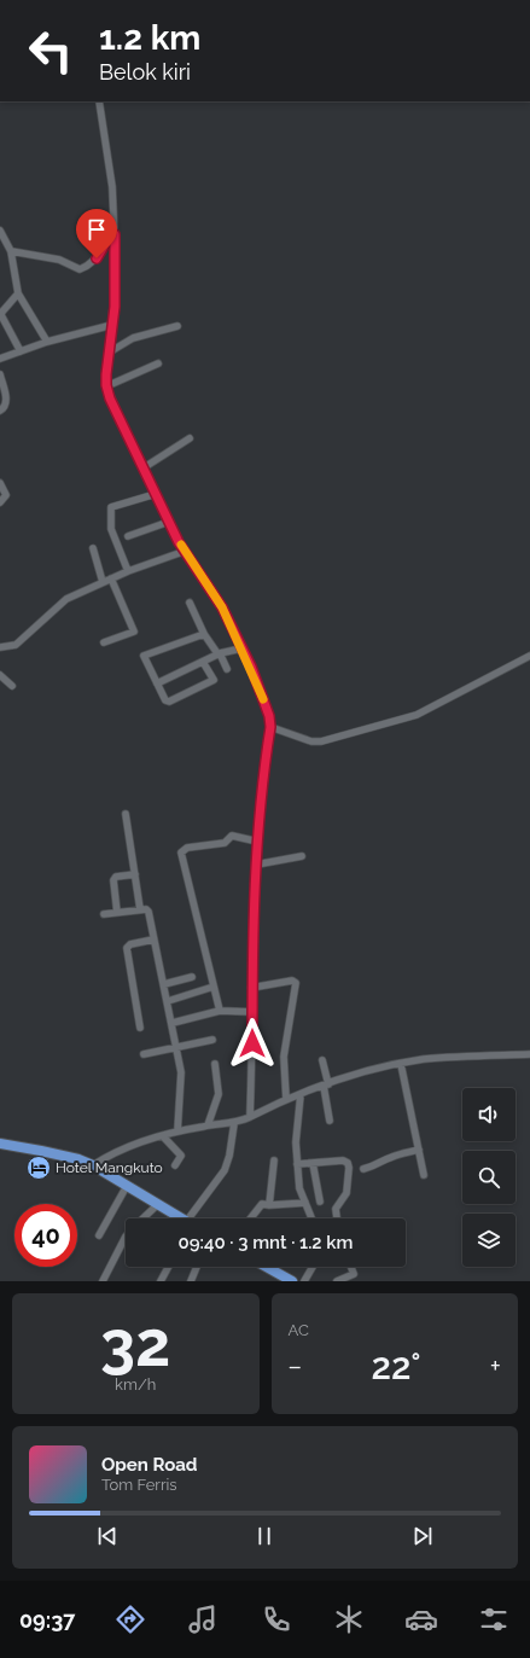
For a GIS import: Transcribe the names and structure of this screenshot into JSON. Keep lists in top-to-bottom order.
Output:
{
  "places": {
    "hotel": ["Hotel Mangkuto"]
  },
  "page": {
    "turn": ["1.2 km", "Belok kiri"],
    "limit": "40",
    "trip": "09:40 · 3 mnt · 1.2 km",
    "tile": [
      ["32", "km/h"],
      "AC"
    ],
    "heat": ["−", "22°", "+"],
    "song": ["Open Road", "Tom Ferris"],
    "tabs": "09:37"
  }
}
